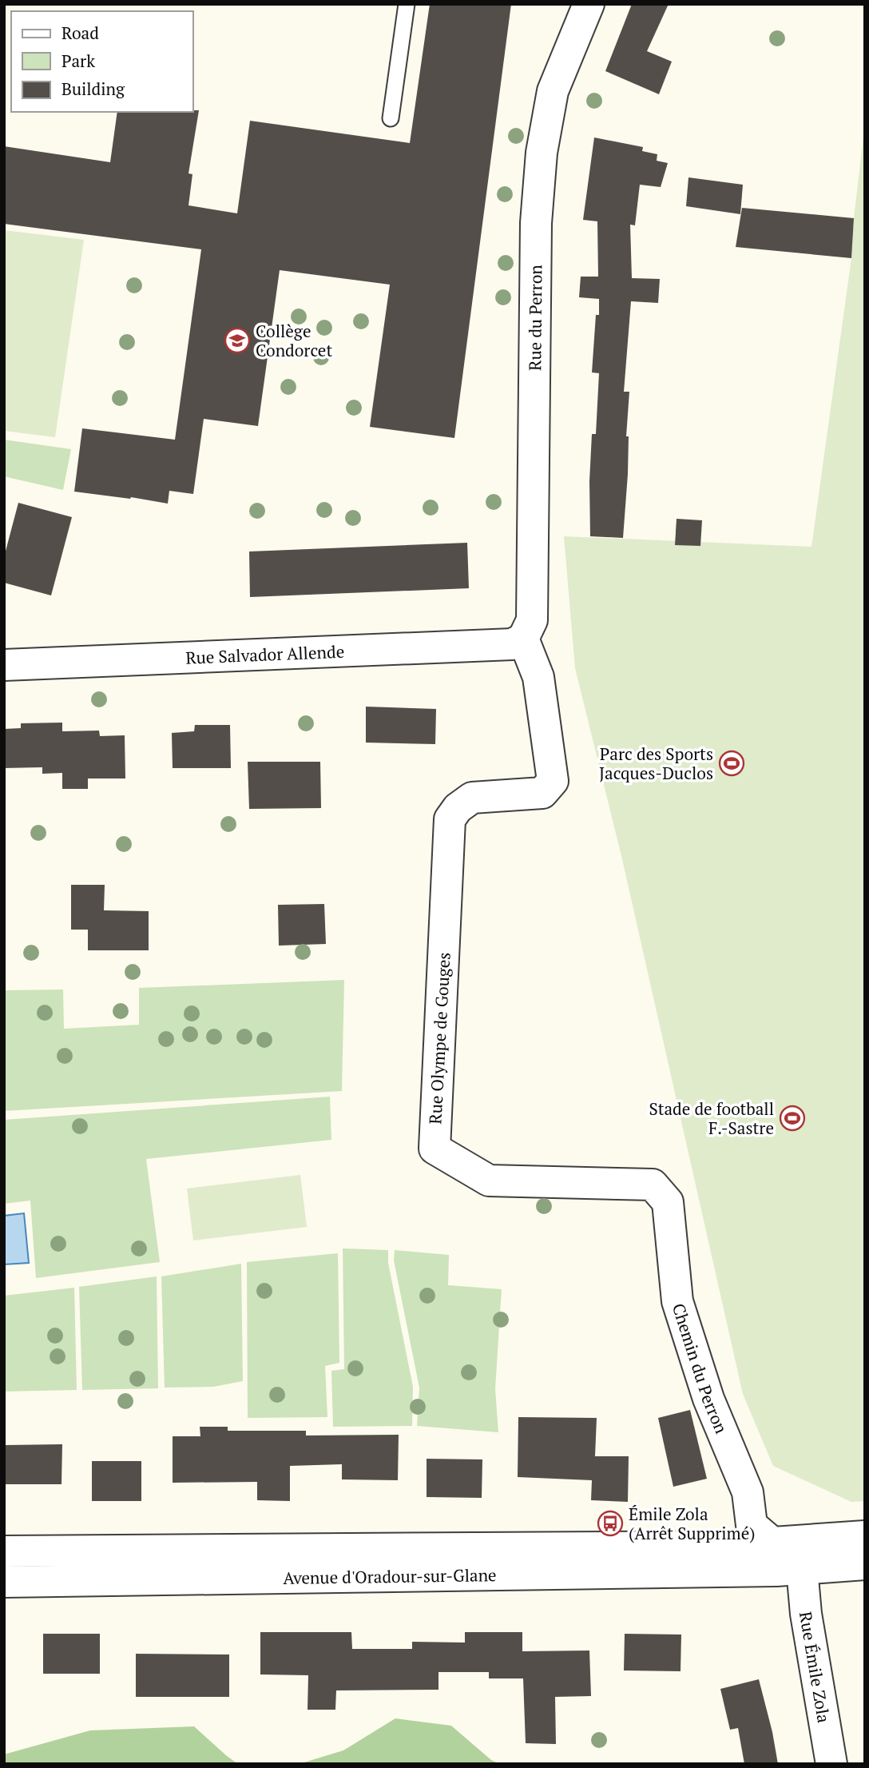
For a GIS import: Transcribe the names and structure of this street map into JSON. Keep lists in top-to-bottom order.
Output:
{
  "streets": {
    "street": [
      "Rue du Perron",
      "Rue Salvador Allende",
      "Rue Olympe de Gouges",
      "Chemin du Perron",
      "Avenue d'Oradour-sur-Glane",
      "Rue Émile Zola"
    ]
  },
  "crossings": [
    ["Rue du Perron", "Rue Salvador Allende"],
    ["Rue du Perron", "Rue Olympe de Gouges"],
    ["Rue Salvador Allende", "Rue Olympe de Gouges"],
    ["Rue Olympe de Gouges", "Chemin du Perron"],
    ["Chemin du Perron", "Avenue d'Oradour-sur-Glane"],
    ["Chemin du Perron", "Rue Émile Zola"],
    ["Avenue d'Oradour-sur-Glane", "Rue Émile Zola"]
  ],
  "places": {
    "school or university": ["Collège Condorcet"],
    "sports": ["Parc des Sports Jacques-Duclos", "Stade de football F.-Sastre"],
    "bus stop": ["Émile Zola (Arrêt Supprimé)"]
  },
  "legend": ["Road", "Park", "Building"]
}
